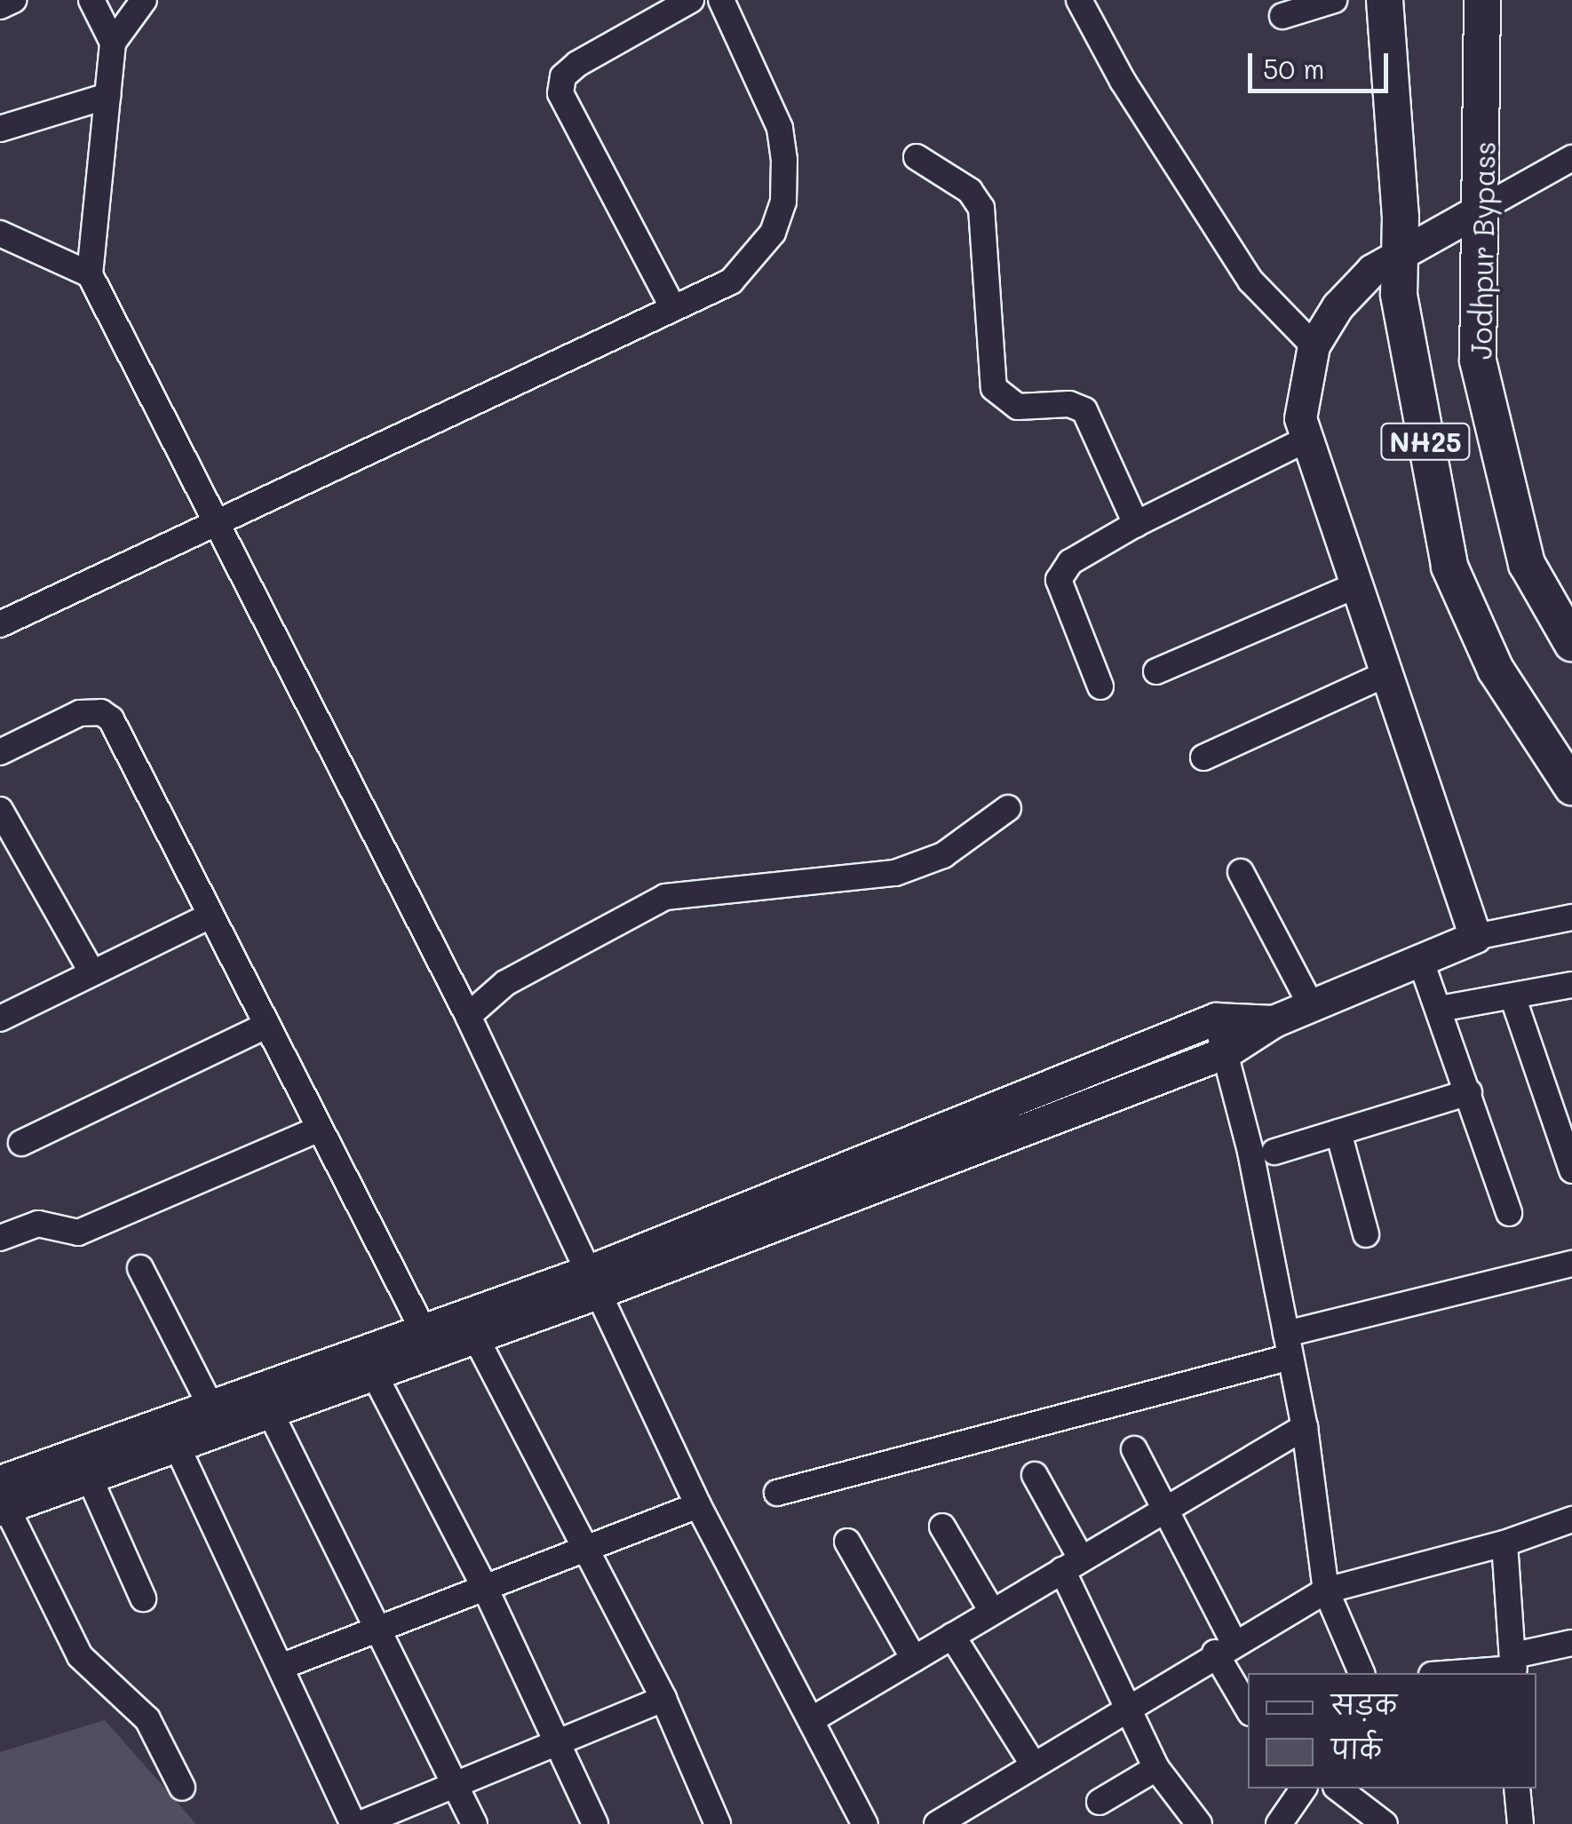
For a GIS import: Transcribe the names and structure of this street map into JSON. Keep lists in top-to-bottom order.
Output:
{
  "streets": {
    "highway": ["Jodhpur Bypass", "NH25"]
  },
  "legend": ["सड़क", "पार्क"],
  "scale_bar": "50 m"
}
